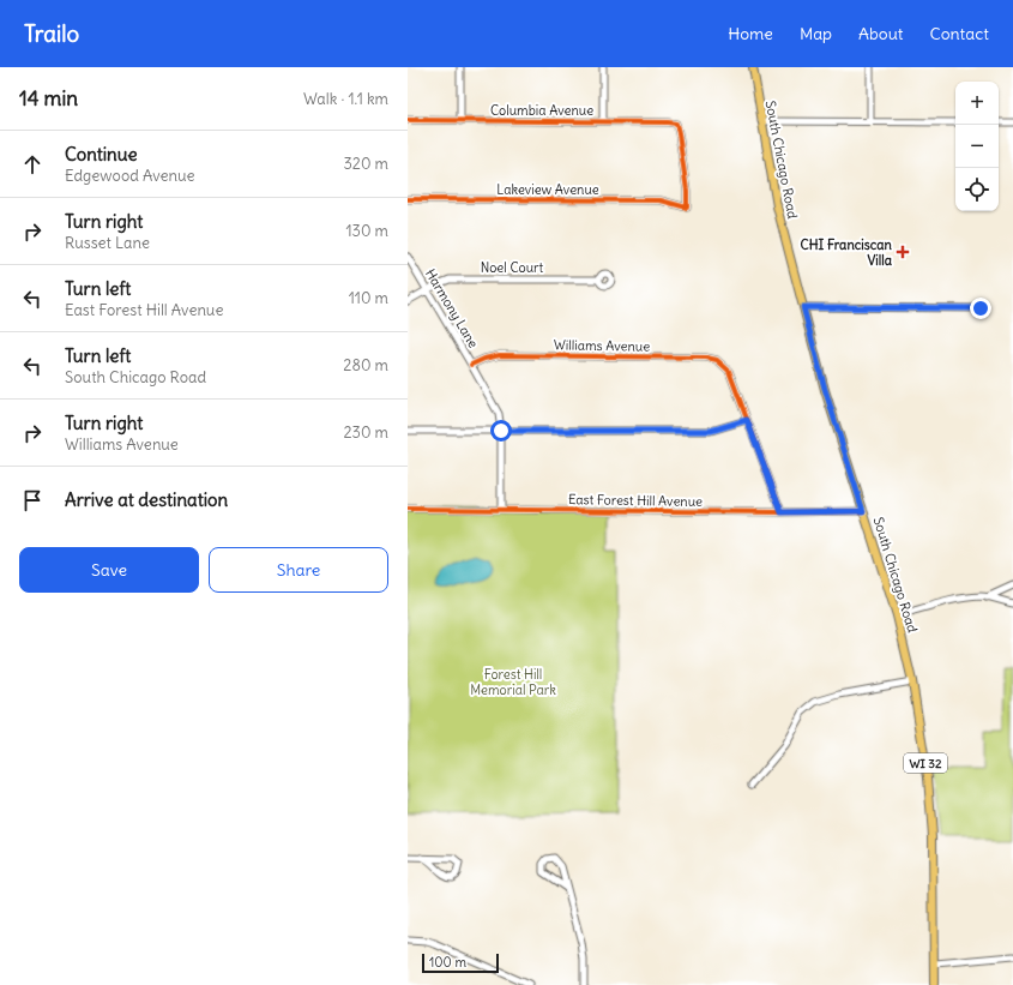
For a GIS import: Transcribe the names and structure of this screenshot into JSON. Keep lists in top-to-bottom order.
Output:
{
  "streets": {
    "main road": ["South Chicago Road", "WI 32"],
    "street": [
      "Columbia Avenue",
      "Lakeview Avenue",
      "Noel Court",
      "Harmony Lane",
      "Williams Avenue",
      "East Forest Hill Avenue"
    ]
  },
  "crossings": [
    ["Columbia Avenue", "Lakeview Avenue"],
    ["South Chicago Road", "East Forest Hill Avenue"],
    ["Noel Court", "Harmony Lane"],
    ["Harmony Lane", "Williams Avenue"],
    ["Harmony Lane", "East Forest Hill Avenue"]
  ],
  "parks": ["Forest Hill Memorial Park"],
  "places": {
    "health": ["CHI Franciscan Villa"]
  },
  "scale_bar": "100 m",
  "page": {
    "header": "Trailo",
    "nav": [
      "Home",
      "Map",
      "About",
      "Contact"
    ],
    "heading": ["14 min", "Walk · 1.1 km"],
    "map_buttons": ["+", "−"],
    "list": [
      ["Continue", "Edgewood Avenue", "320 m"],
      ["Turn right", "Russet Lane", "130 m"],
      ["Turn left", "East Forest Hill Avenue", "110 m"],
      ["Turn left", "South Chicago Road", "280 m"],
      ["Turn right", "Williams Avenue", "230 m"],
      "Arrive at destination"
    ],
    "buttons": ["Save", "Share"],
    "scale": "100 m"
  }
}
